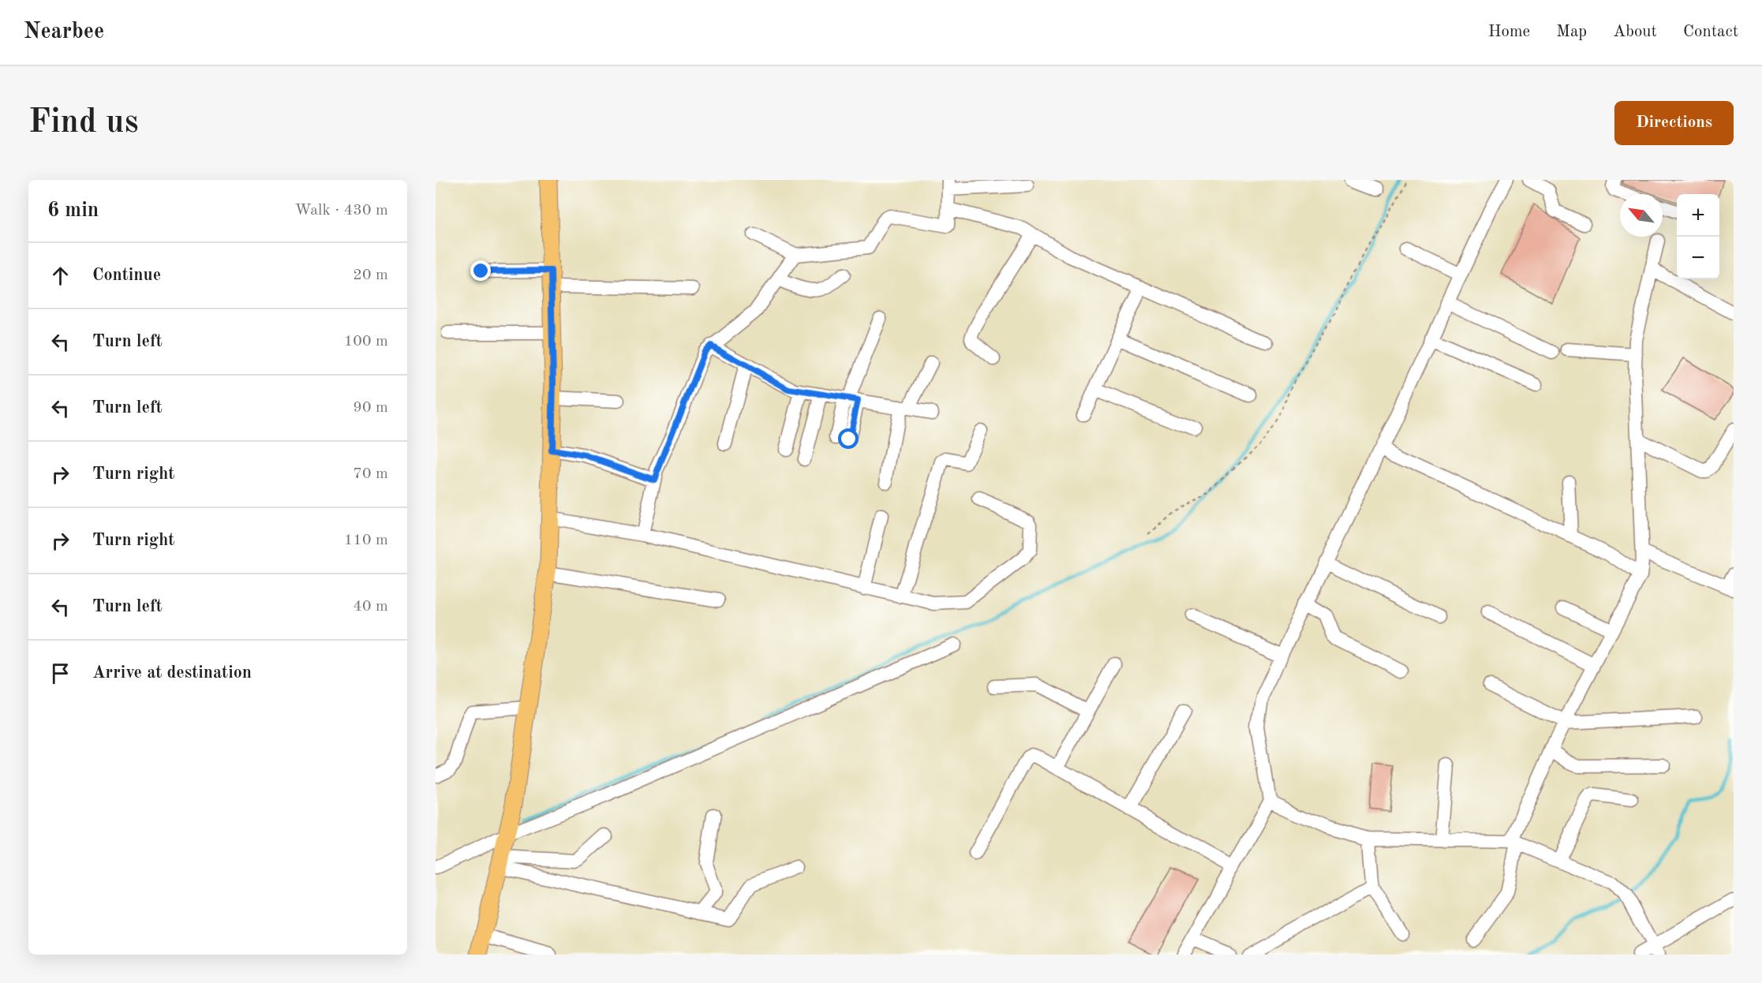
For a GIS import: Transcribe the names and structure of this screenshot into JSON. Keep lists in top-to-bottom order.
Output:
{
  "north": "top left",
  "page": {
    "header": "Nearbee",
    "nav": [
      "Home",
      "Map",
      "About",
      "Contact"
    ],
    "buttons": "Directions",
    "title": "Find us",
    "heading": ["6 min", "Walk · 430 m"],
    "map_buttons": ["+", "−"],
    "list": [
      ["Continue", "20 m"],
      ["Turn left", "100 m"],
      ["Turn left", "90 m"],
      ["Turn right", "70 m"],
      ["Turn right", "110 m"],
      ["Turn left", "40 m"],
      "Arrive at destination"
    ]
  }
}
